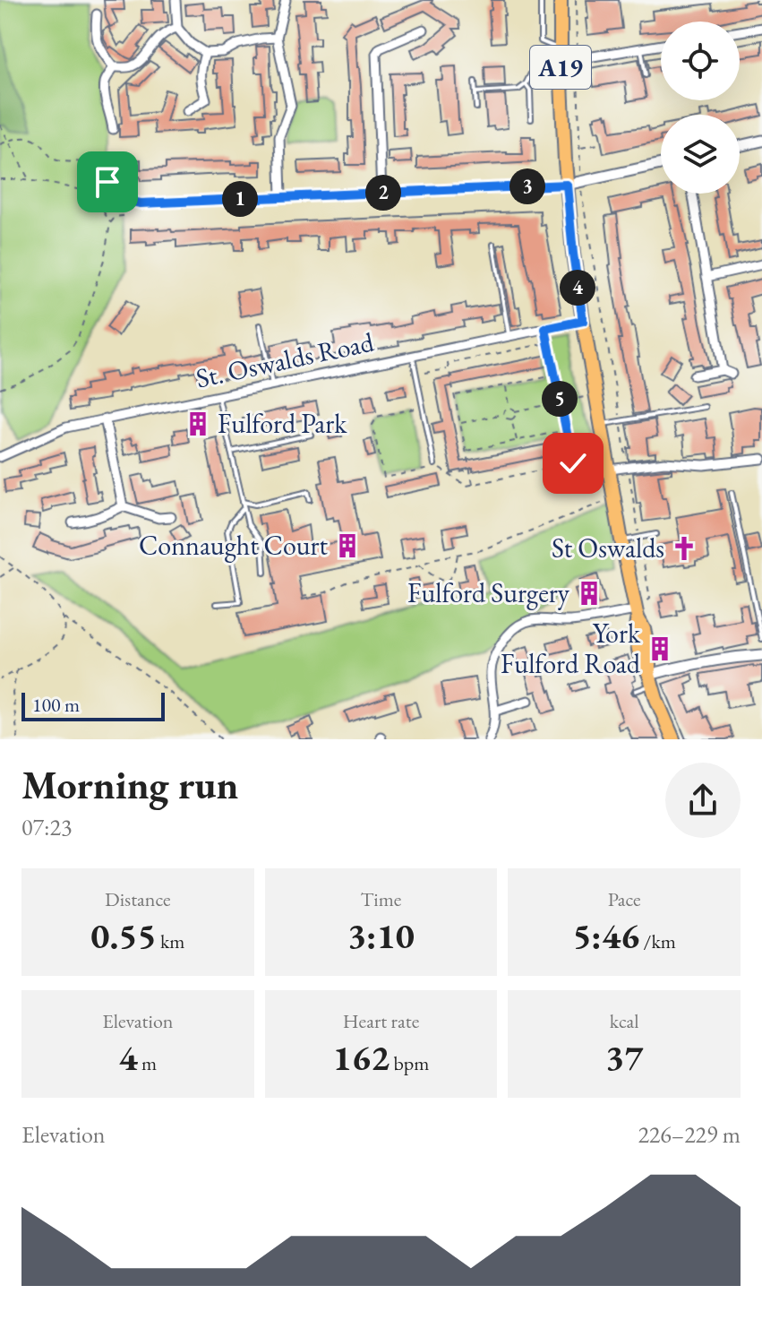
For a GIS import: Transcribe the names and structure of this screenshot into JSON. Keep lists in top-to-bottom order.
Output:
{
  "streets": {
    "main road": ["A19"],
    "street": ["St. Oswalds Road"]
  },
  "crossings": [
    ["A19", "St. Oswalds Road"]
  ],
  "places": {
    "building": [
      "Fulford Park",
      "Connaught Court",
      "Fulford Surgery",
      "York Fulford Road"
    ],
    "church": ["St Oswalds"]
  },
  "scale_bar": "100 m",
  "page": {
    "pins": [
      "3",
      "2",
      "1",
      "4",
      "5"
    ],
    "scale": "100 m",
    "heading": ["Morning run", "07:23"],
    "stats": [
      ["Distance", "0.55 km"],
      ["Time", "3:10"],
      ["Pace", "5:46 /km"],
      ["Elevation", "4 m"],
      ["Heart rate", "162 bpm"],
      ["kcal", "37"]
    ],
    "chart": ["Elevation", "226–229 m"]
  }
}
